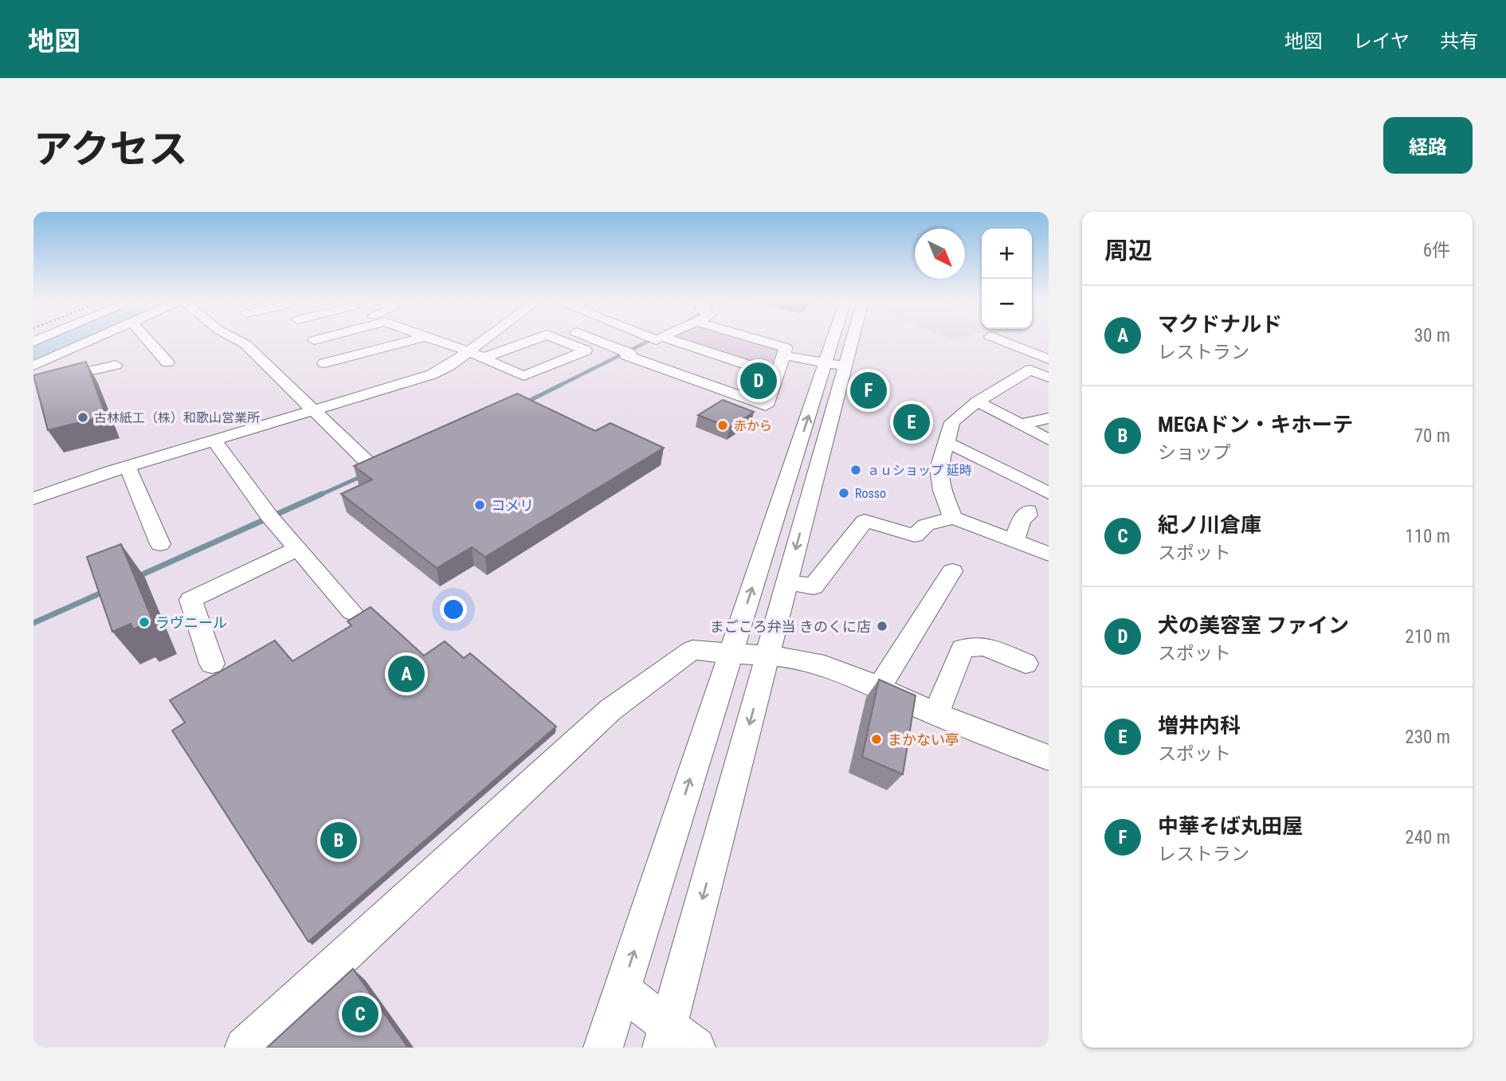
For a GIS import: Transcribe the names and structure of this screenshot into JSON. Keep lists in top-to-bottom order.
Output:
{
  "places": [
    "古林紙工（株）和歌山営業所",
    "赤から",
    "ａｕショップ 延時",
    "Rosso",
    "コメリ",
    "ラヴニール",
    "まごころ弁当 きのくに店",
    "まかない亭"
  ],
  "north": "bottom right",
  "page": {
    "header": "地図",
    "nav": ["地図", "レイヤ", "共有"],
    "title": "アクセス",
    "buttons": "経路",
    "heading": ["周辺", "6件"],
    "map_buttons": ["+", "−"],
    "list": [
      {
        "mark": "A",
        "name": "マクドナルド",
        "note": "レストラン",
        "value": "30 m"
      },
      {
        "mark": "B",
        "name": "MEGAドン・キホーテ",
        "note": "ショップ",
        "value": "70 m"
      },
      {
        "mark": "C",
        "name": "紀ノ川倉庫",
        "note": "スポット",
        "value": "110 m"
      },
      {
        "mark": "D",
        "name": "犬の美容室 ファイン",
        "note": "スポット",
        "value": "210 m"
      },
      {
        "mark": "E",
        "name": "増井内科",
        "note": "スポット",
        "value": "230 m"
      },
      {
        "mark": "F",
        "name": "中華そば丸田屋",
        "note": "レストラン",
        "value": "240 m"
      }
    ],
    "pins": [
      "D",
      "F",
      "E",
      "A",
      "B",
      "C"
    ]
  }
}
